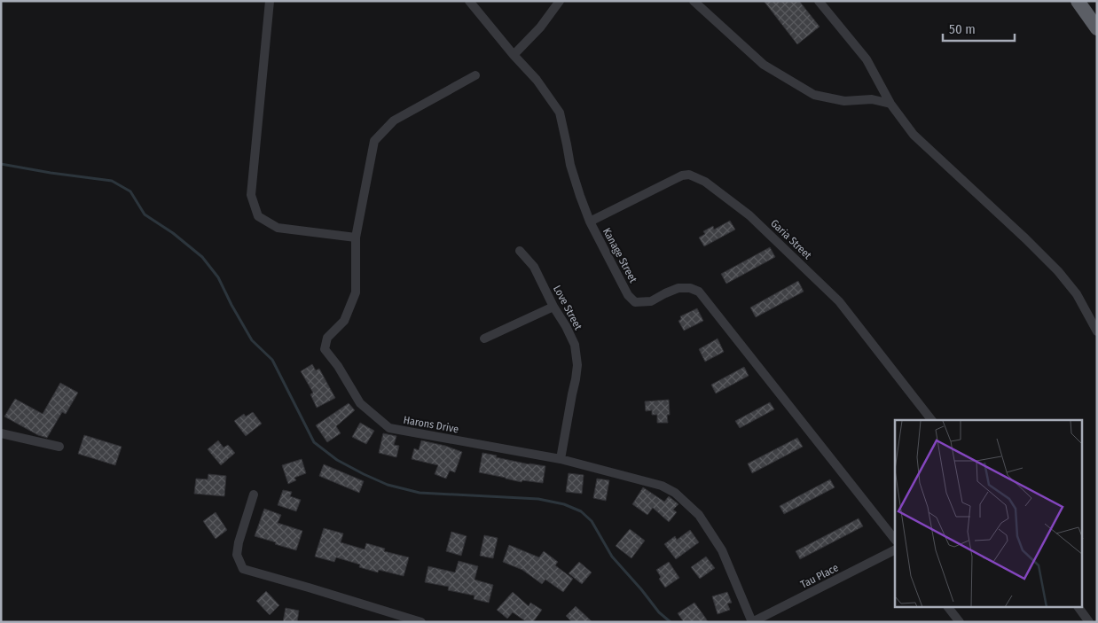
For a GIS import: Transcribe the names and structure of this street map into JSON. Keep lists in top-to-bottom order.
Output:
{
  "streets": {
    "street": [
      "Garia Street",
      "Kanage Street",
      "Love Street",
      "Harons Drive",
      "Tau Place"
    ]
  },
  "crossings": [
    ["Garia Street", "Kanage Street"],
    ["Love Street", "Harons Drive"],
    ["Harons Drive", "Tau Place"]
  ],
  "scale_bar": "50 m"
}
